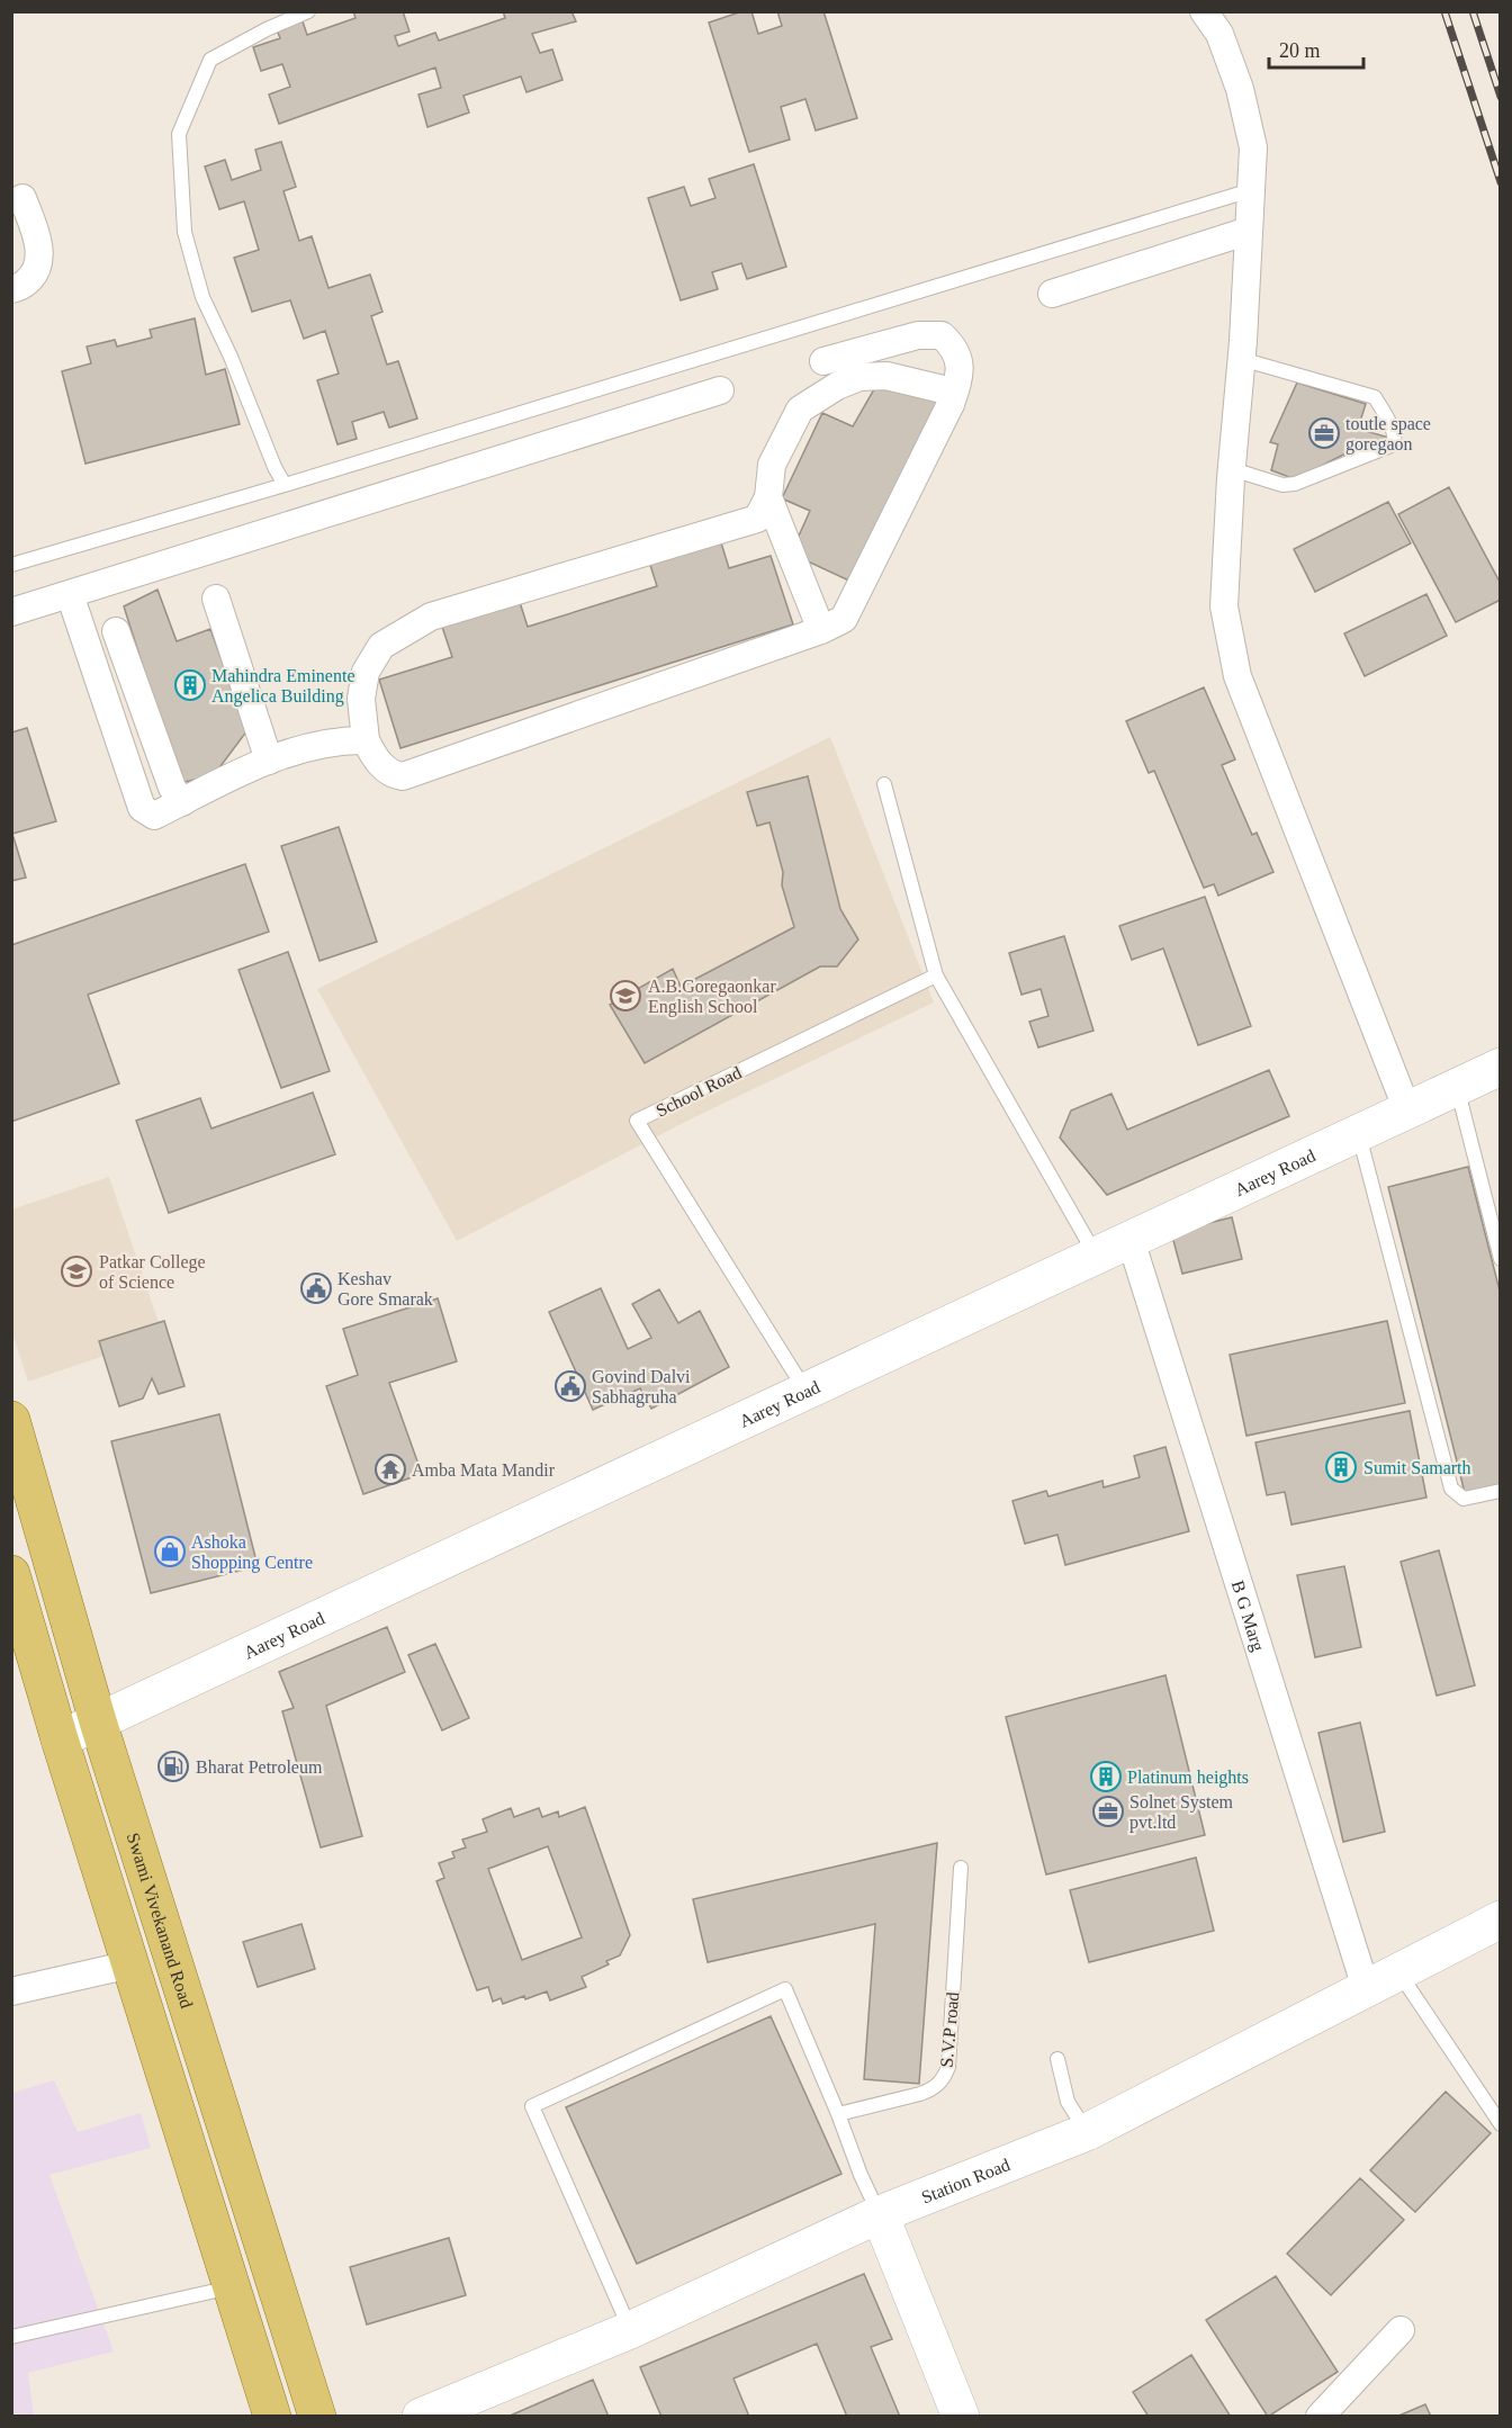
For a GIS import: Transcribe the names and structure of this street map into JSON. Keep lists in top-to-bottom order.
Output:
{
  "streets": {
    "main road": ["Swami Vivekanand Road"],
    "street": ["Aarey Road", "B G Marg", "Station Road"],
    "lane": ["School Road", "S.V.P road"]
  },
  "crossings": [
    ["School Road", "Aarey Road"],
    ["Aarey Road", "B G Marg"],
    ["Aarey Road", "Swami Vivekanand Road"],
    ["B G Marg", "Station Road"]
  ],
  "places": {
    "office": ["toutle space goregaon", "Solnet System pvt.ltd"],
    "building": ["Mahindra Eminente Angelica Building", "Sumit Samarth", "Platinum heights"],
    "school or university": ["A.B.Goregaonkar English School", "Patkar College of Science"],
    "public building": ["Keshav Gore Smarak", "Govind Dalvi Sabhagruha"],
    "temple": ["Amba Mata Mandir"],
    "shop": ["Ashoka Shopping Centre"],
    "fuel station": ["Bharat Petroleum"]
  },
  "scale_bar": "20 m"
}
